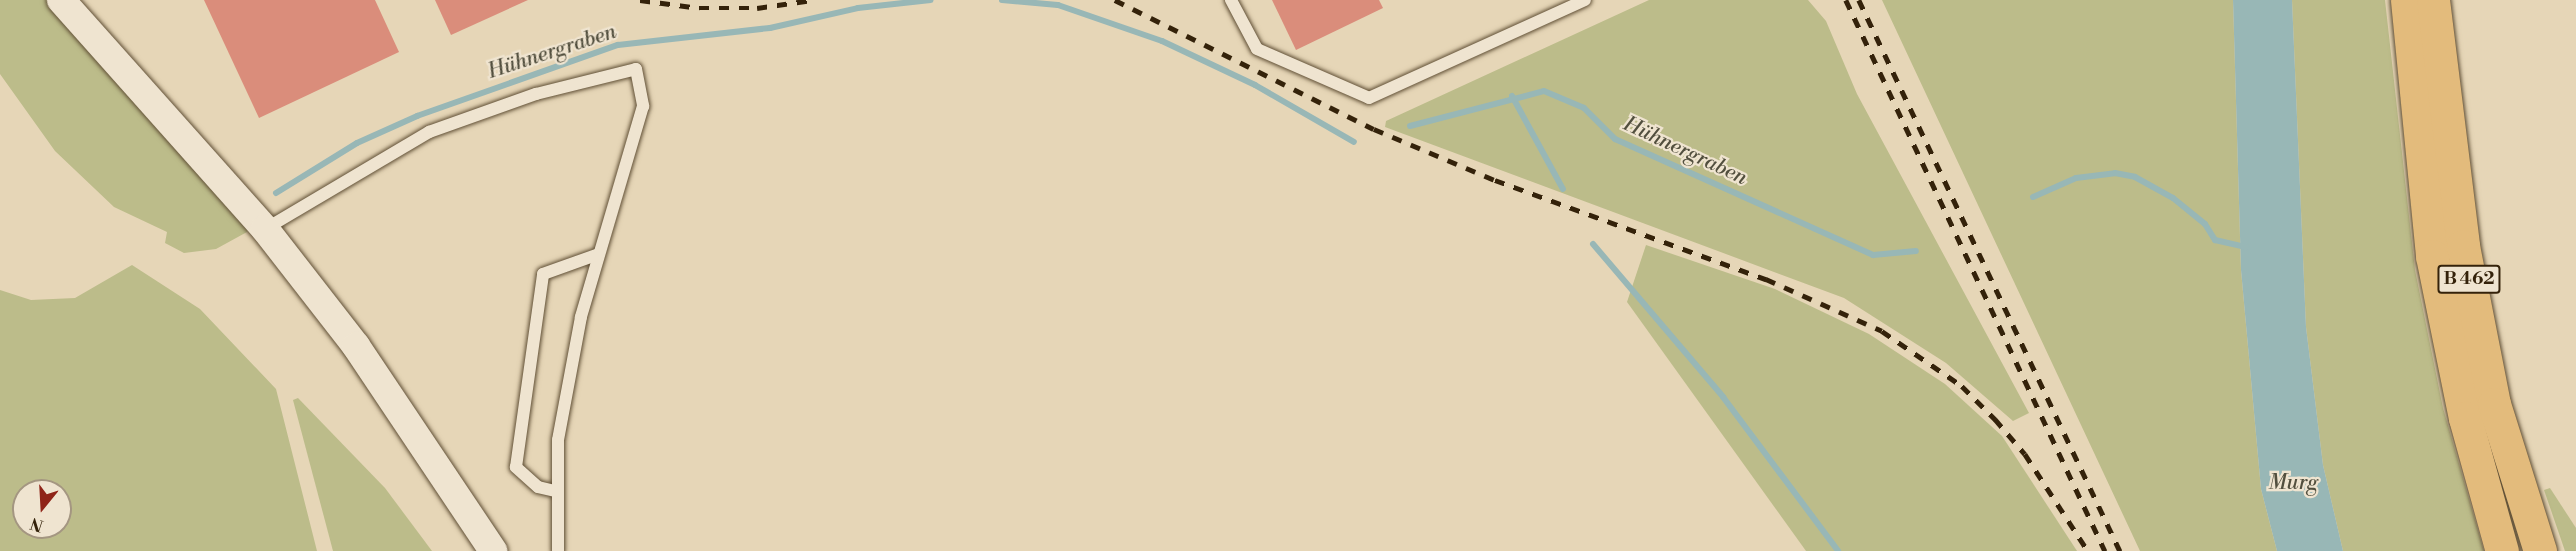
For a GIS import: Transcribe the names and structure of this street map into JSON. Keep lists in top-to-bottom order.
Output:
{
  "streets": {
    "highway": ["B 462"]
  },
  "water": ["Hühnergraben", "Murg"],
  "north": "bottom"
}
